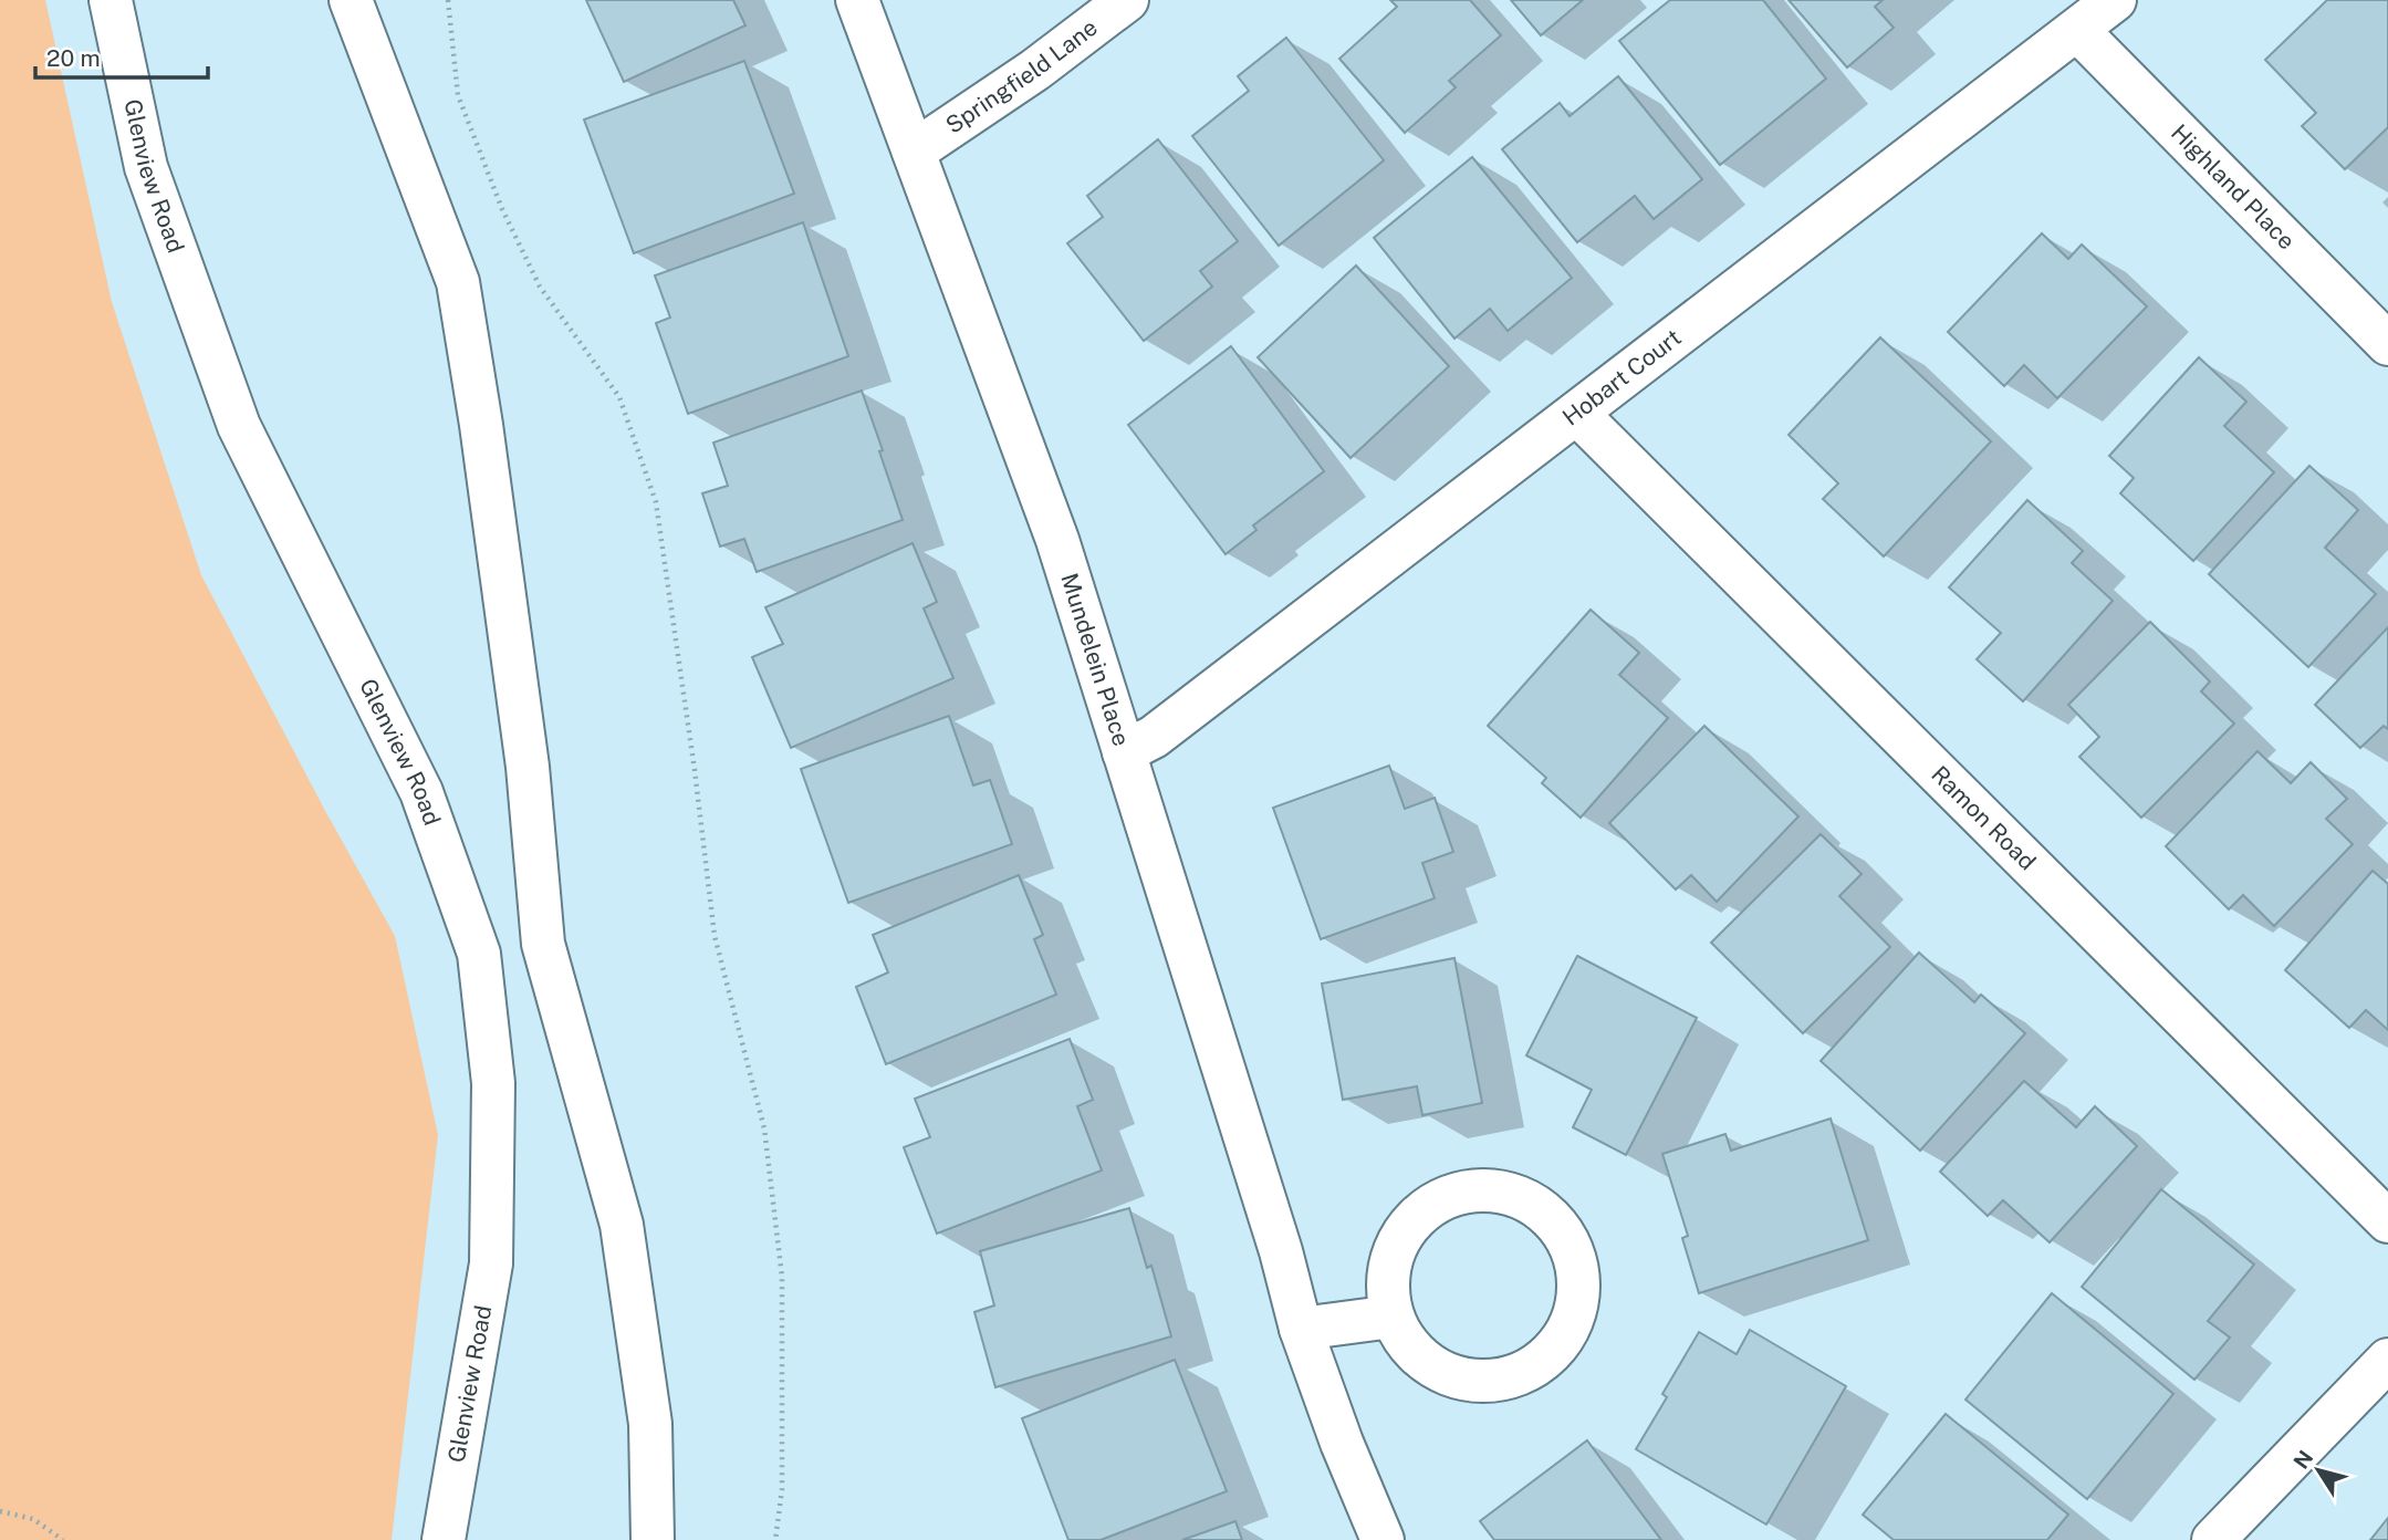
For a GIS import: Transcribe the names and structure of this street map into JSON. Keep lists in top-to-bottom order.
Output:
{
  "streets": {
    "street": [
      "Springfield Lane",
      "Glenview Road",
      "Highland Place",
      "Hobart Court",
      "Mundelein Place",
      "Ramon Road"
    ]
  },
  "crossings": [
    ["Springfield Lane", "Mundelein Place"],
    ["Highland Place", "Hobart Court"],
    ["Hobart Court", "Mundelein Place"],
    ["Hobart Court", "Ramon Road"]
  ],
  "scale_bar": "20 m",
  "north": "top left"
}
